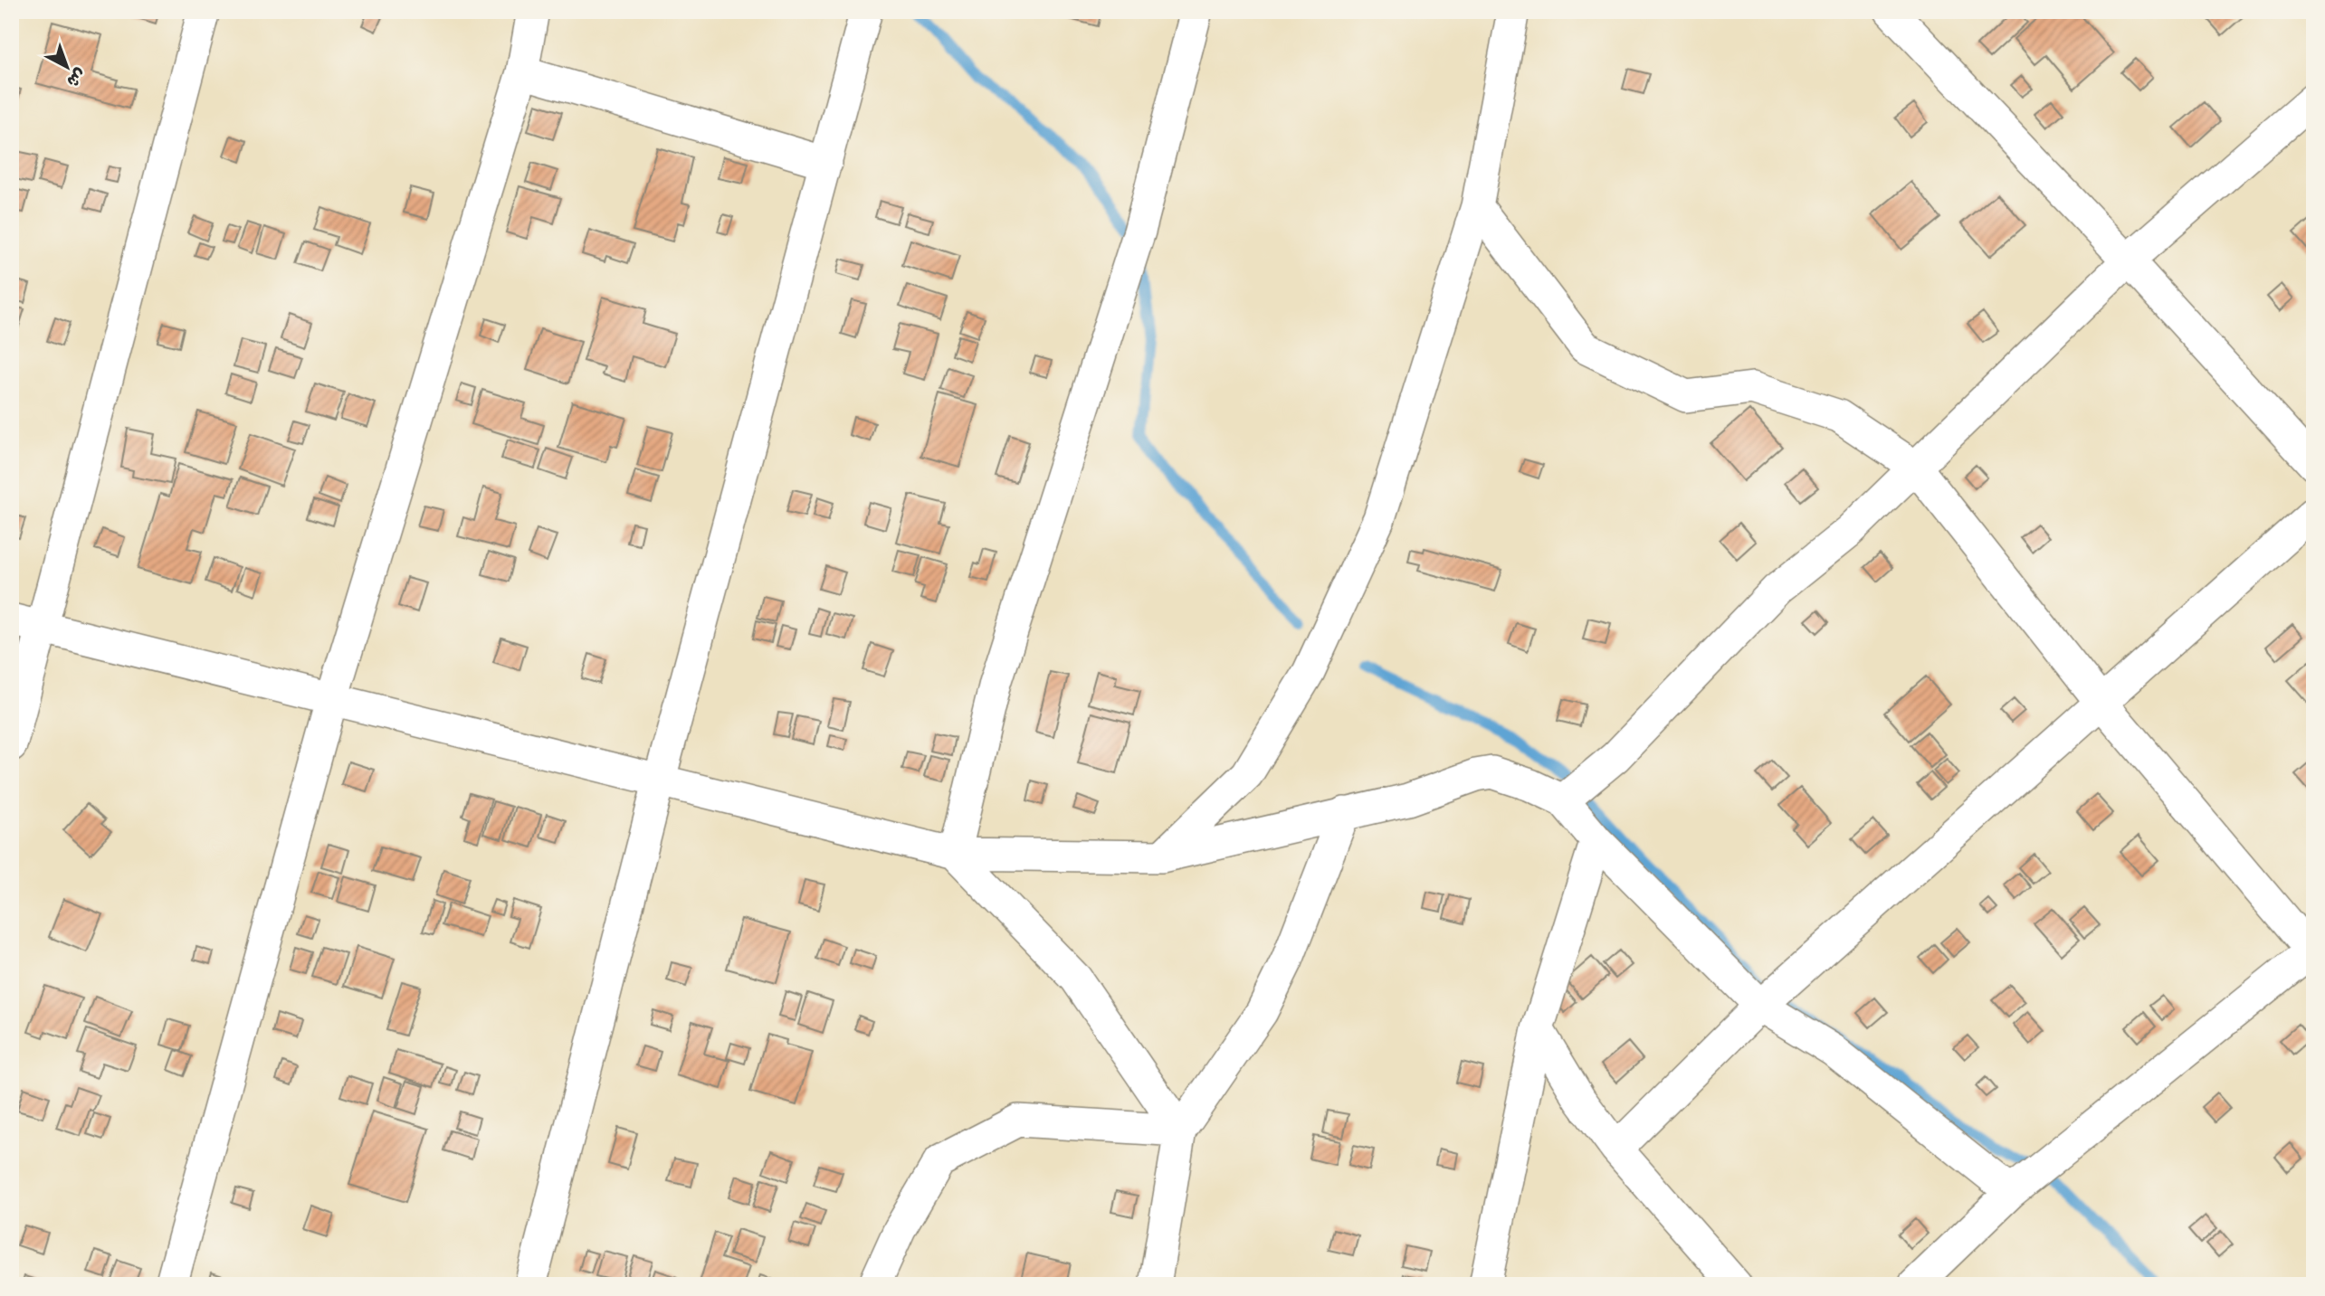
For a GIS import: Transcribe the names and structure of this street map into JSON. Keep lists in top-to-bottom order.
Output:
{
  "north": "bottom right"
}
